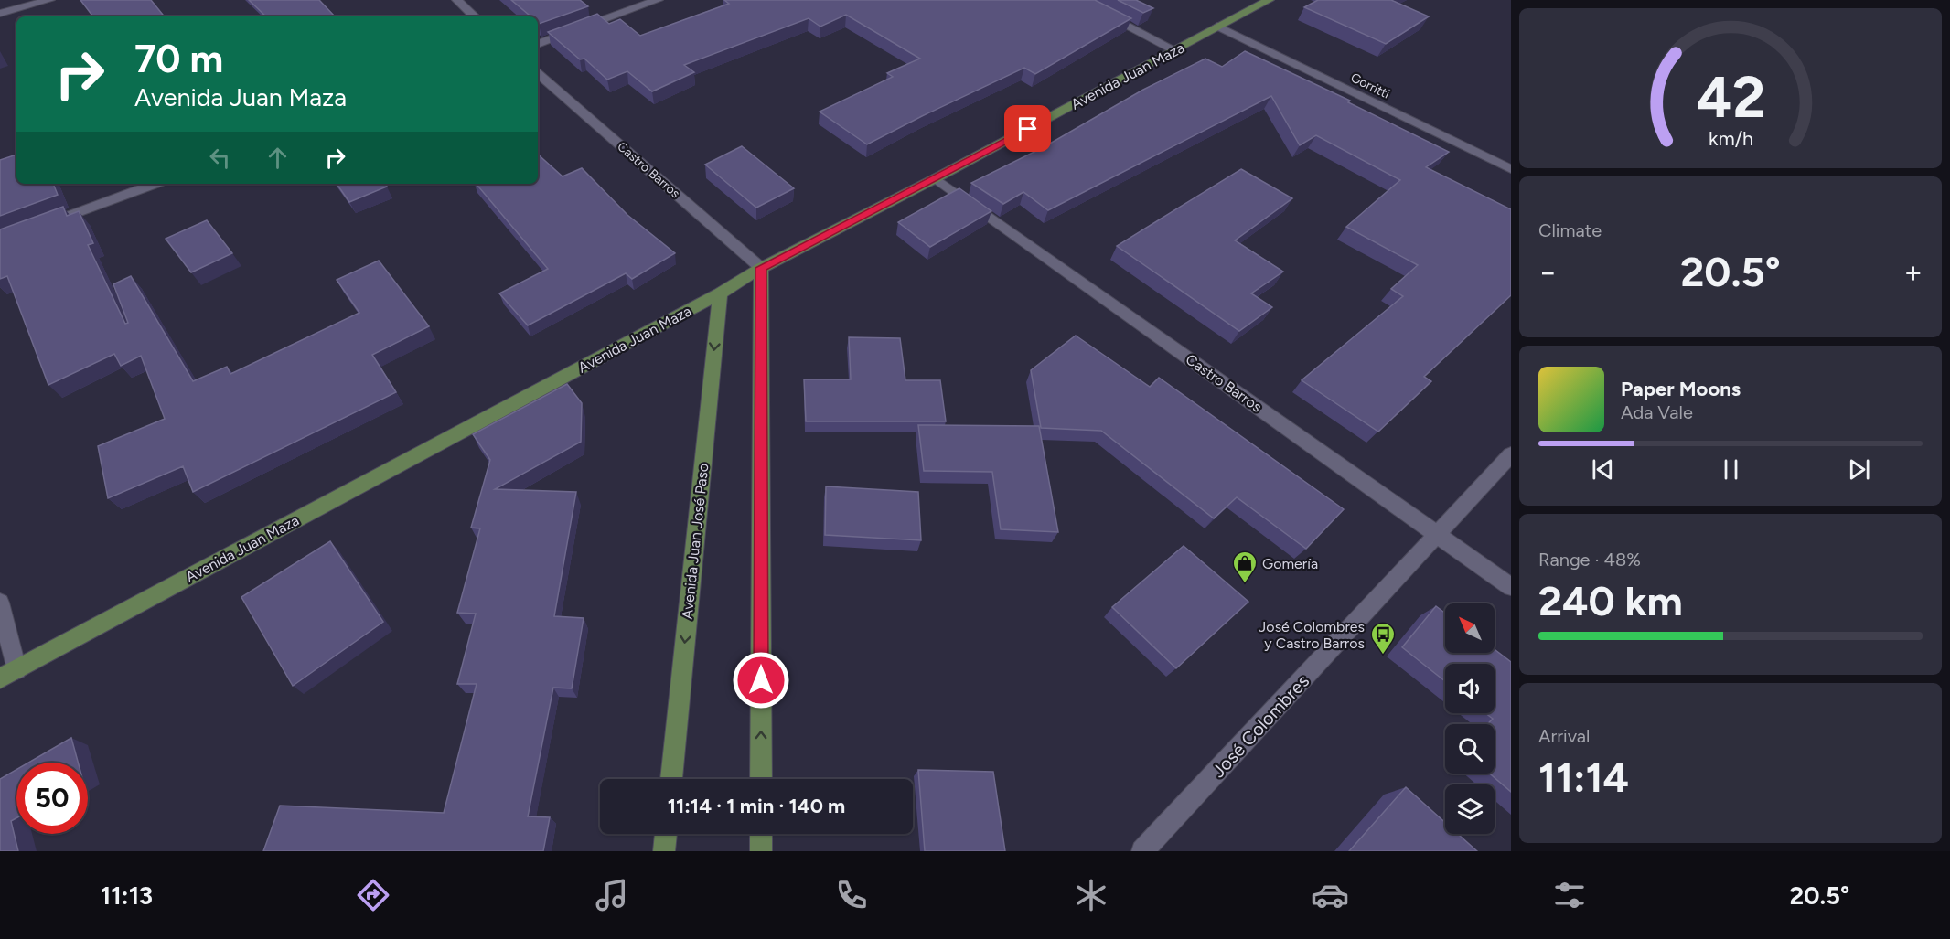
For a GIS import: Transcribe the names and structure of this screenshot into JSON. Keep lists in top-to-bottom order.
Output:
{
  "streets": {
    "main road": ["Avenida Juan Maza", "Avenida Juan José Paso"],
    "street": ["Gorritti", "Castro Barros", "José Colombres"]
  },
  "crossings": [
    ["Avenida Juan Maza", "Gorritti"],
    ["Avenida Juan Maza", "Castro Barros"],
    ["Avenida Juan Maza", "Avenida Juan José Paso"],
    ["Castro Barros", "José Colombres"]
  ],
  "places": {
    "shop": ["Gomería"],
    "bus stop": ["José Colombres y Castro Barros"]
  },
  "north": "top left",
  "page": {
    "turn": ["70 m", "Avenida Juan Maza"],
    "tile": [
      "Climate",
      ["Range · 48%", "240 km"],
      ["Arrival", "11:14"]
    ],
    "heat": ["−", "20.5°", "+"],
    "song": ["Paper Moons", "Ada Vale"],
    "limit": "50",
    "trip": "11:14 · 1 min · 140 m",
    "tabs": ["11:13", "20.5°"],
    "gauge": ["42", "km/h"]
  }
}
